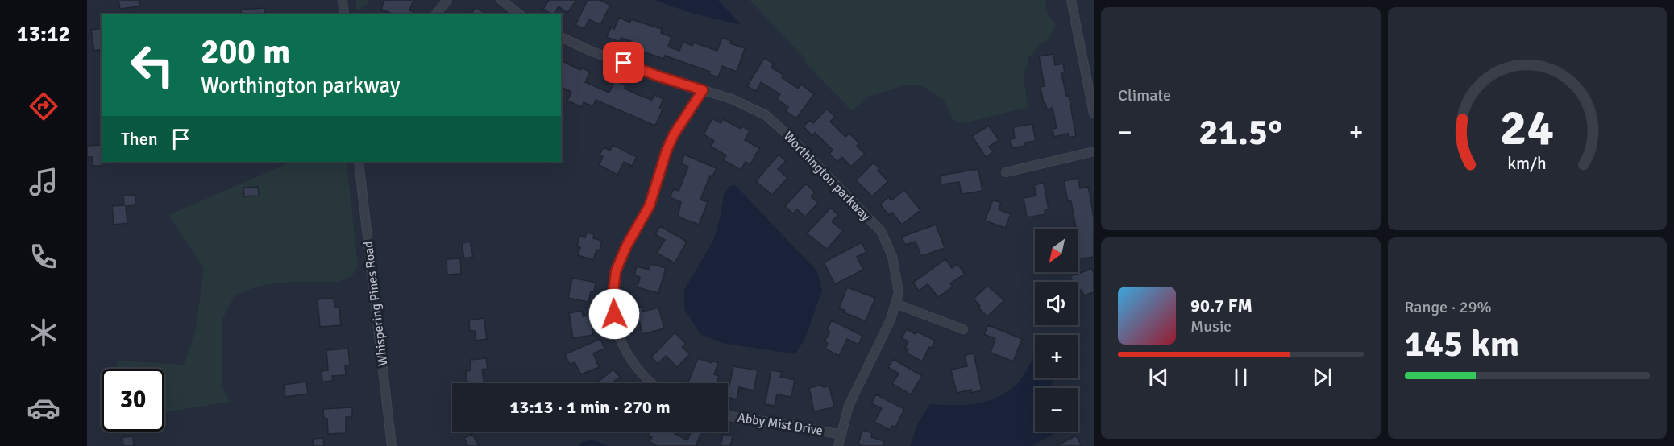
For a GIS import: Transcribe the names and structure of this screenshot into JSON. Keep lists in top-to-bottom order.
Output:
{
  "streets": {
    "street": ["Worthington parkway", "Whispering Pines Road", "Abby Mist Drive"]
  },
  "crossings": [
    ["Worthington parkway", "Abby Mist Drive"]
  ],
  "north": "bottom left",
  "page": {
    "tabs": "13:12",
    "tile": [
      "Climate",
      ["Range · 29%", "145 km"]
    ],
    "turn": ["200 m", "Worthington parkway"],
    "heat": ["−", "21.5°", "+"],
    "then": "Then",
    "map_buttons": ["+", "−"],
    "song": ["90.7 FM", "Music"],
    "limit": "30",
    "trip": "13:13 · 1 min · 270 m",
    "gauge": ["24", "km/h"]
  }
}
